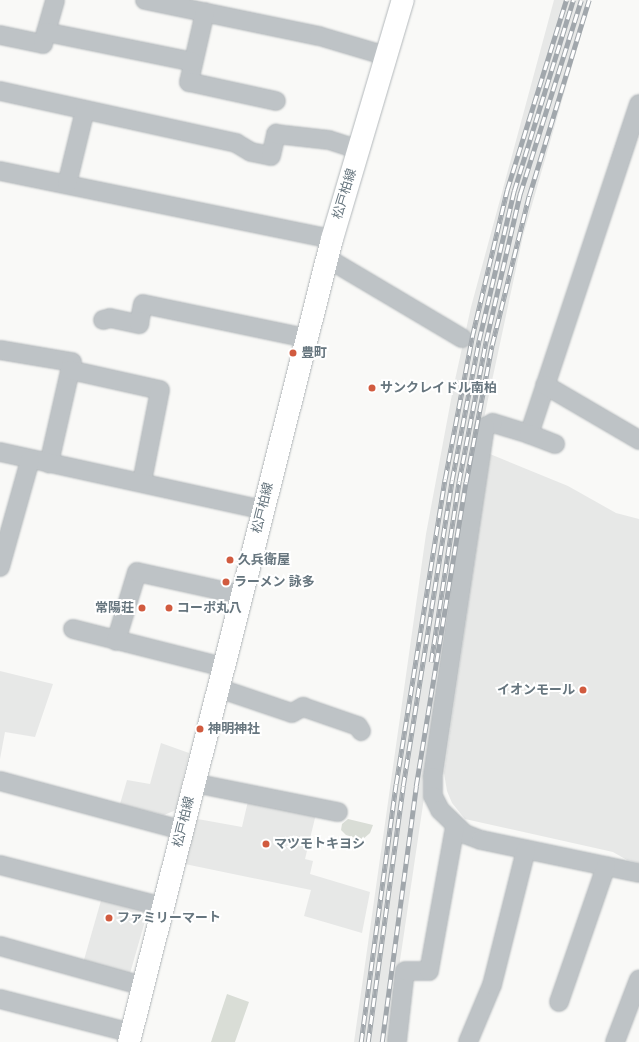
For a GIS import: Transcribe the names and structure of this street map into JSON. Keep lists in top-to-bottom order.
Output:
{
  "streets": {
    "main road": ["松戸柏線"]
  },
  "places": [
    "豊町",
    "サンクレイドル南柏",
    "久兵衛屋",
    "ラーメン 詠多",
    "常陽荘",
    "コーポ丸八",
    "イオンモール",
    "神明神社",
    "マツモトキヨシ",
    "ファミリーマート"
  ]
}
